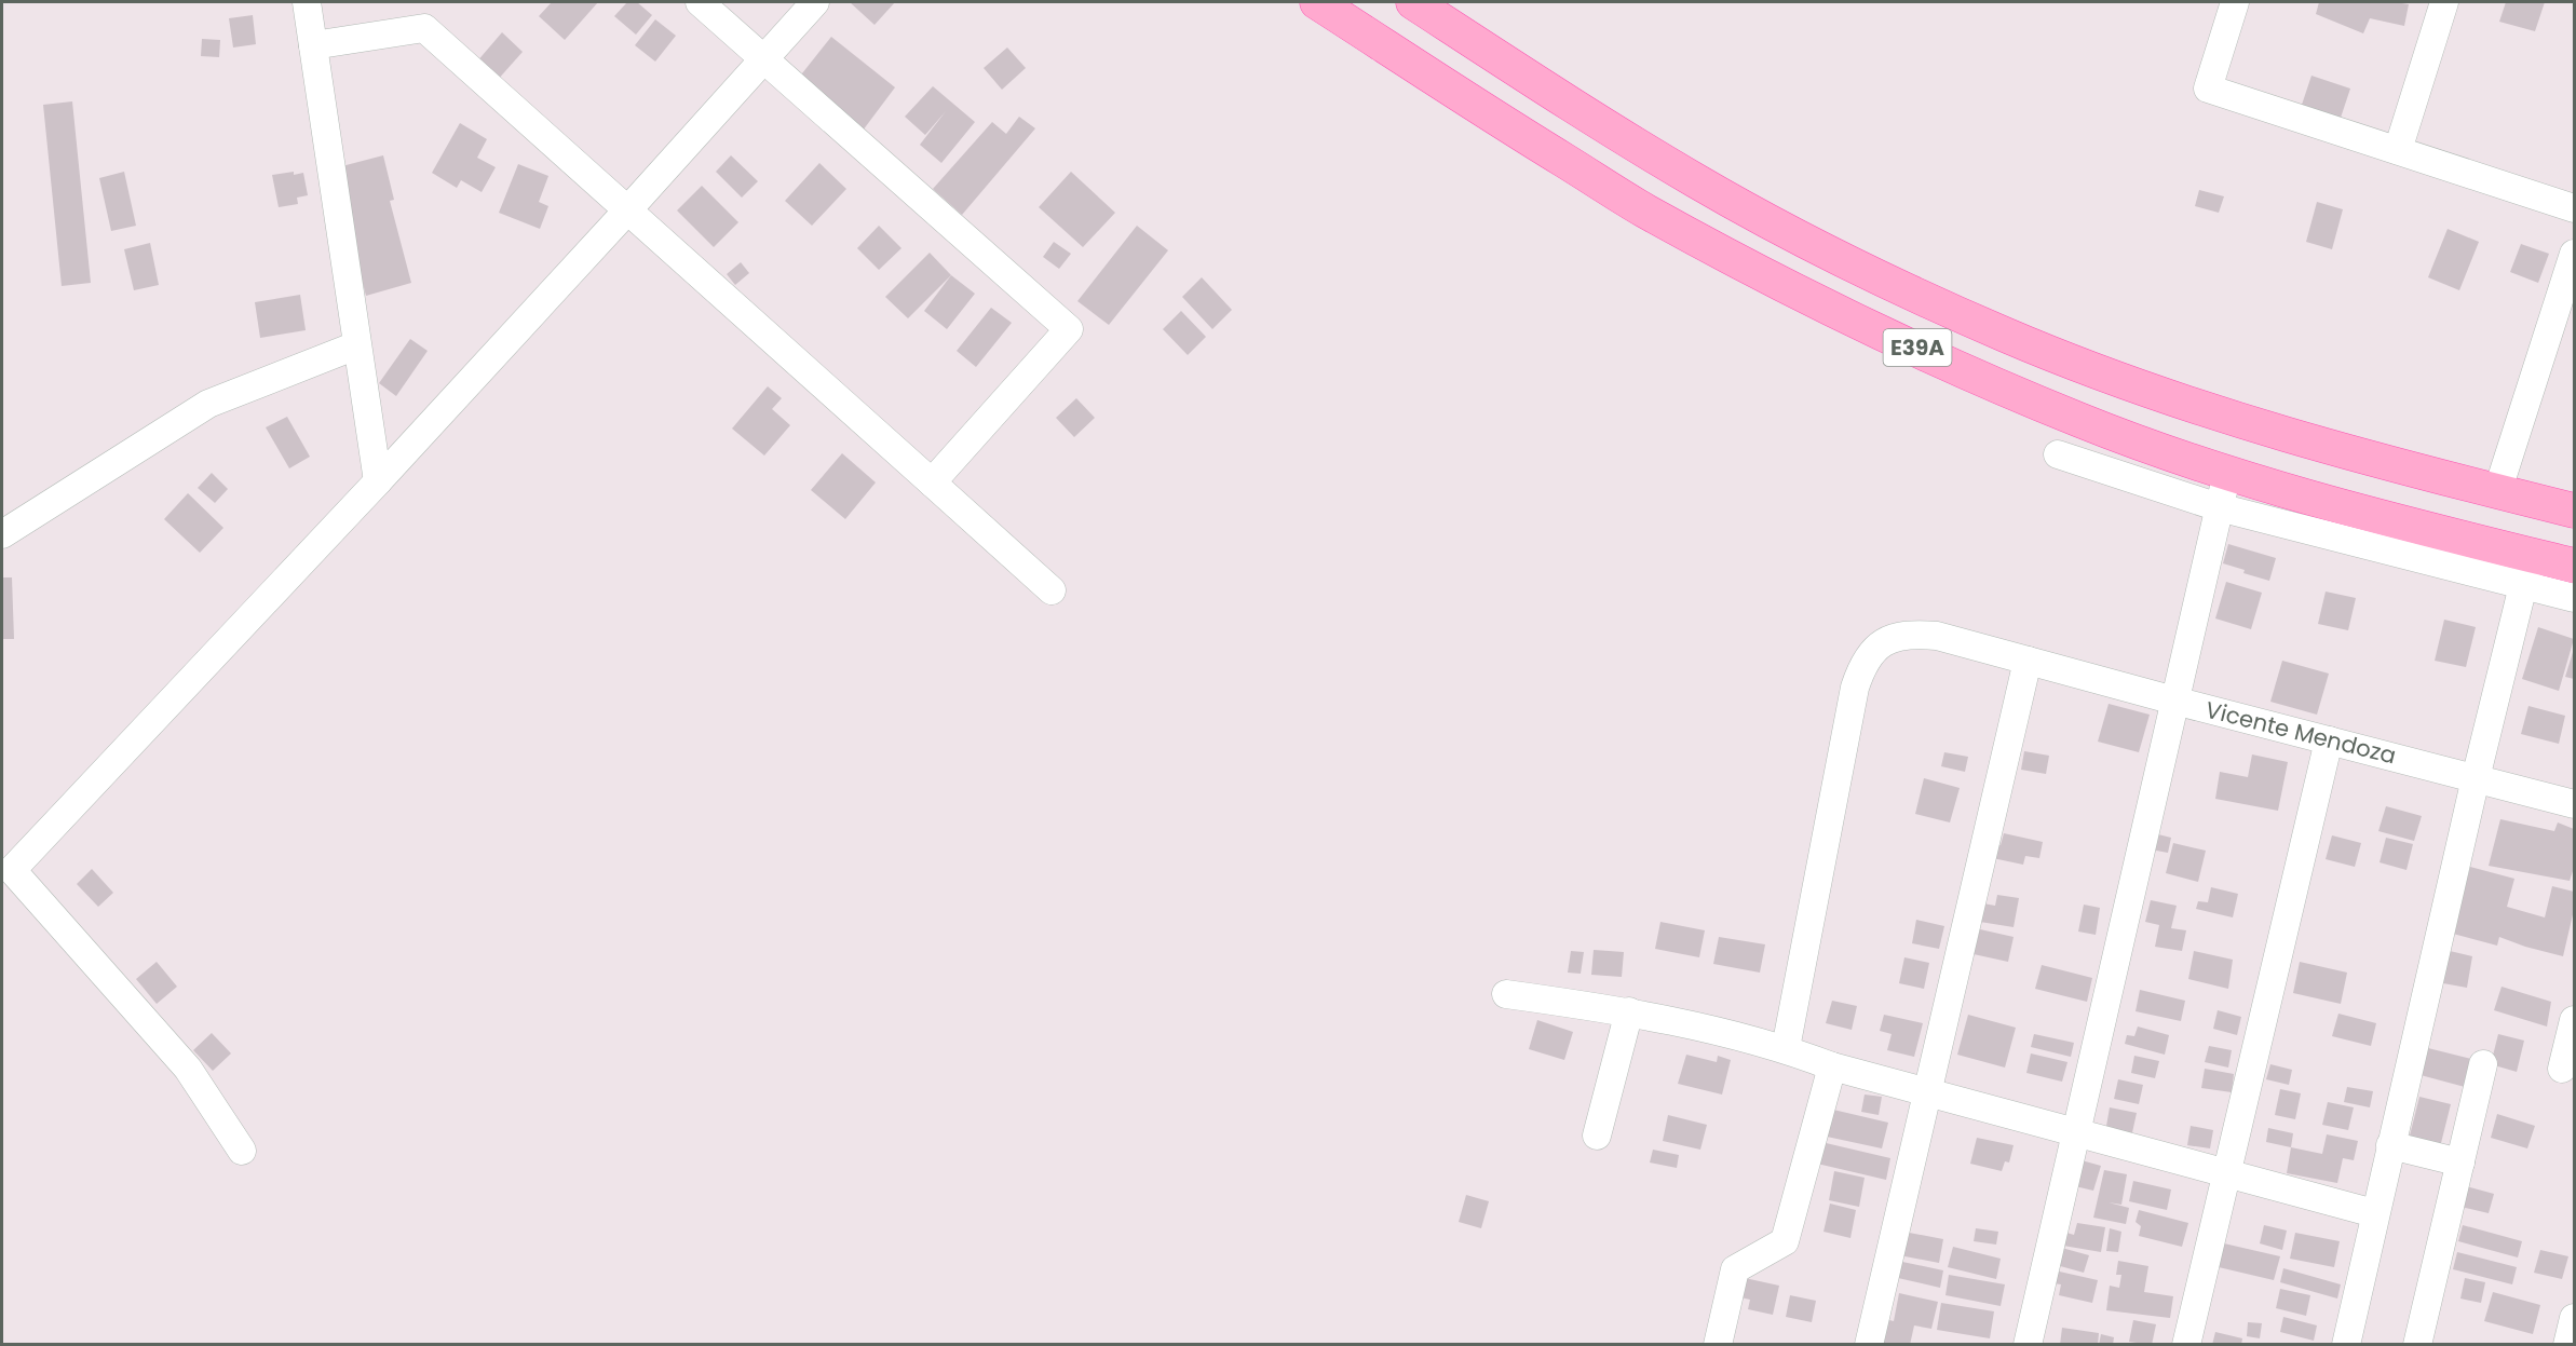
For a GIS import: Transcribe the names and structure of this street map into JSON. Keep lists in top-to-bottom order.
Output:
{
  "streets": {
    "main road": ["E39A"],
    "street": ["Vicente Mendoza"]
  }
}
